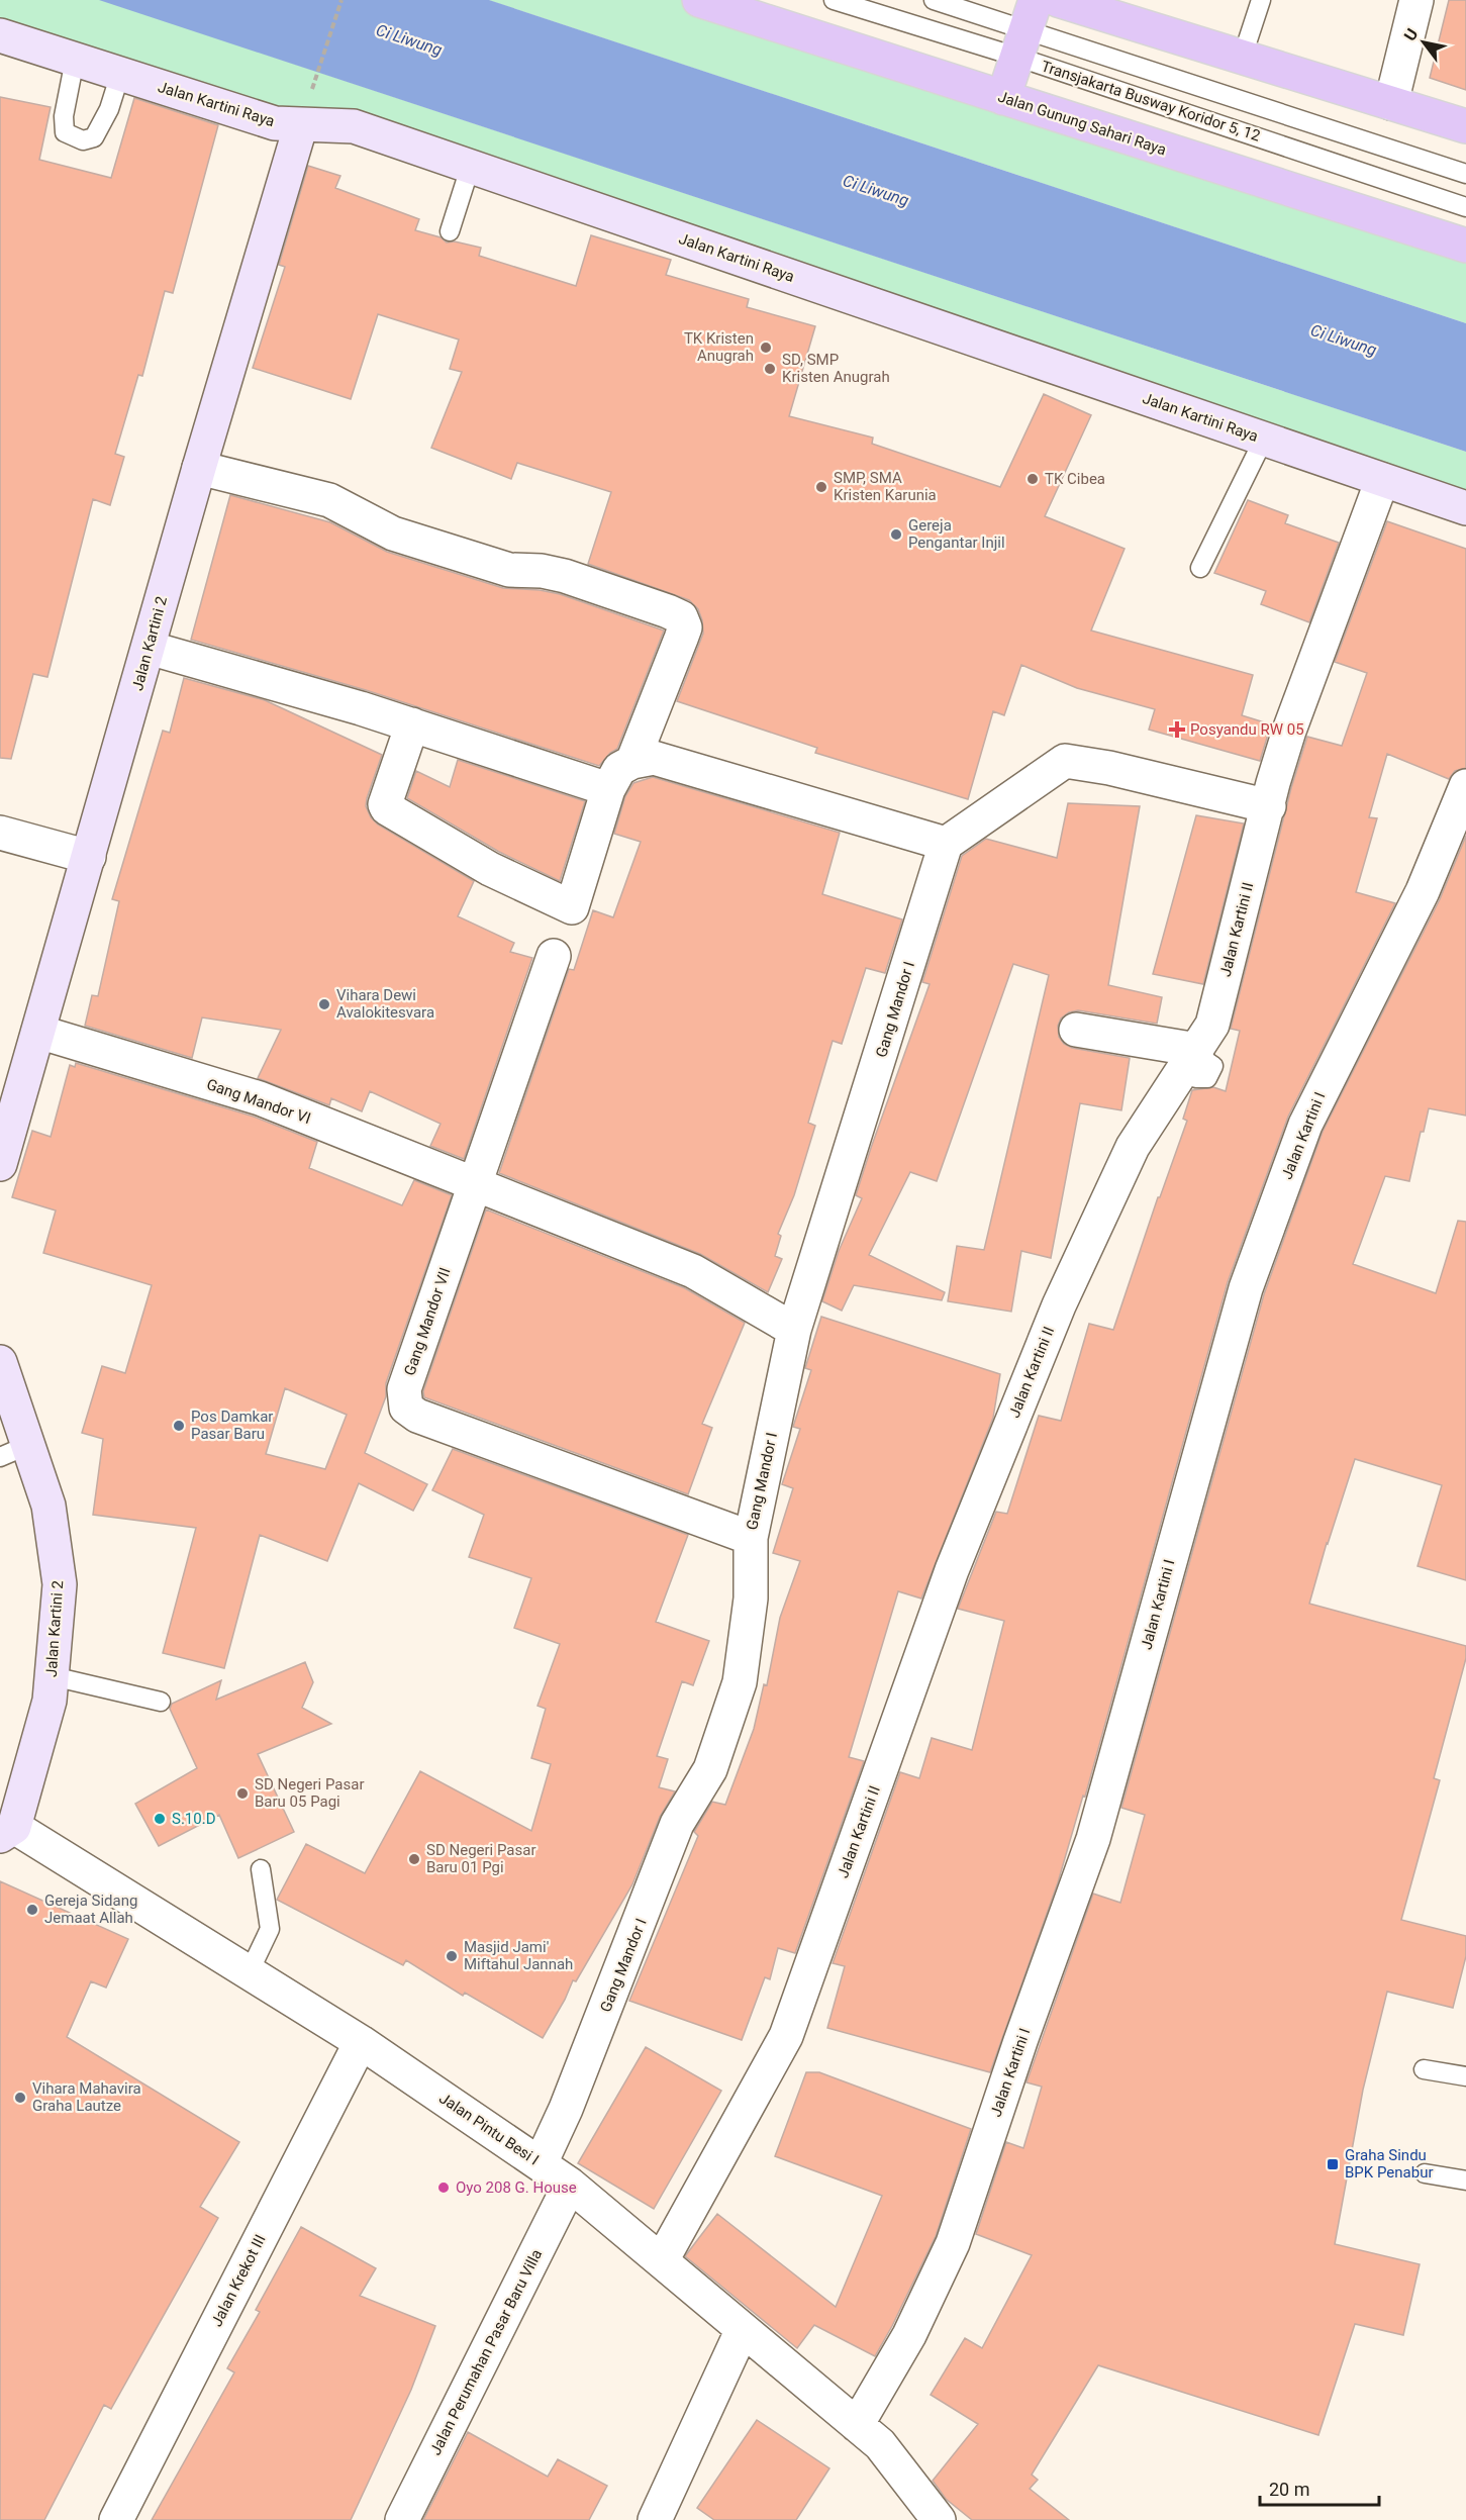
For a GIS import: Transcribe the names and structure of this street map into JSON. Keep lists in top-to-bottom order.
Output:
{
  "streets": {
    "main road": ["Jalan Gunung Sahari Raya"],
    "street": [
      "Jalan Kartini Raya",
      "Jalan Kartini 2",
      "Jalan Kartini II",
      "Gang Mandor I",
      "Gang Mandor VI",
      "Jalan Kartini I",
      "Gang Mandor VII",
      "Jalan Pintu Besi I",
      "Jalan Krekot III",
      "Jalan Perumahan Pasar Baru Villa"
    ],
    "lane": ["Transjakarta Busway Koridor 5, 12"]
  },
  "crossings": [
    ["Jalan Kartini Raya", "Jalan Kartini 2"],
    ["Jalan Kartini Raya", "Jalan Kartini II"],
    ["Jalan Kartini 2", "Gang Mandor VI"],
    ["Jalan Kartini 2", "Jalan Pintu Besi I"],
    ["Jalan Kartini II", "Jalan Pintu Besi I"],
    ["Gang Mandor I", "Gang Mandor VI"],
    ["Gang Mandor I", "Gang Mandor VII"],
    ["Gang Mandor I", "Jalan Pintu Besi I"],
    ["Gang Mandor VI", "Gang Mandor VII"],
    ["Jalan Kartini I", "Jalan Pintu Besi I"],
    ["Jalan Pintu Besi I", "Jalan Krekot III"],
    ["Jalan Pintu Besi I", "Jalan Perumahan Pasar Baru Villa"]
  ],
  "water": ["Ci Liwung"],
  "places": {
    "other": [
      "TK Kristen Anugrah",
      "SD, SMP Kristen Anugrah",
      "TK Cibea",
      "SMP, SMA Kristen Karunia",
      "Gereja Pengantar Injil",
      "Vihara Dewi Avalokitesvara",
      "Pos Damkar Pasar Baru",
      "SD Negeri Pasar Baru 05 Pagi",
      "S.10.D",
      "SD Negeri Pasar Baru 01 Pgi",
      "Gereja Sidang Jemaat Allah",
      "Masjid Jami' Miftahul Jannah",
      "Vihara Mahavira Graha Lautze",
      "Oyo 208 G. House"
    ],
    "health": ["Posyandu RW 05"],
    "transit": ["Graha Sindu BPK Penabur"]
  },
  "scale_bar": "20 m",
  "north": "top left"
}
